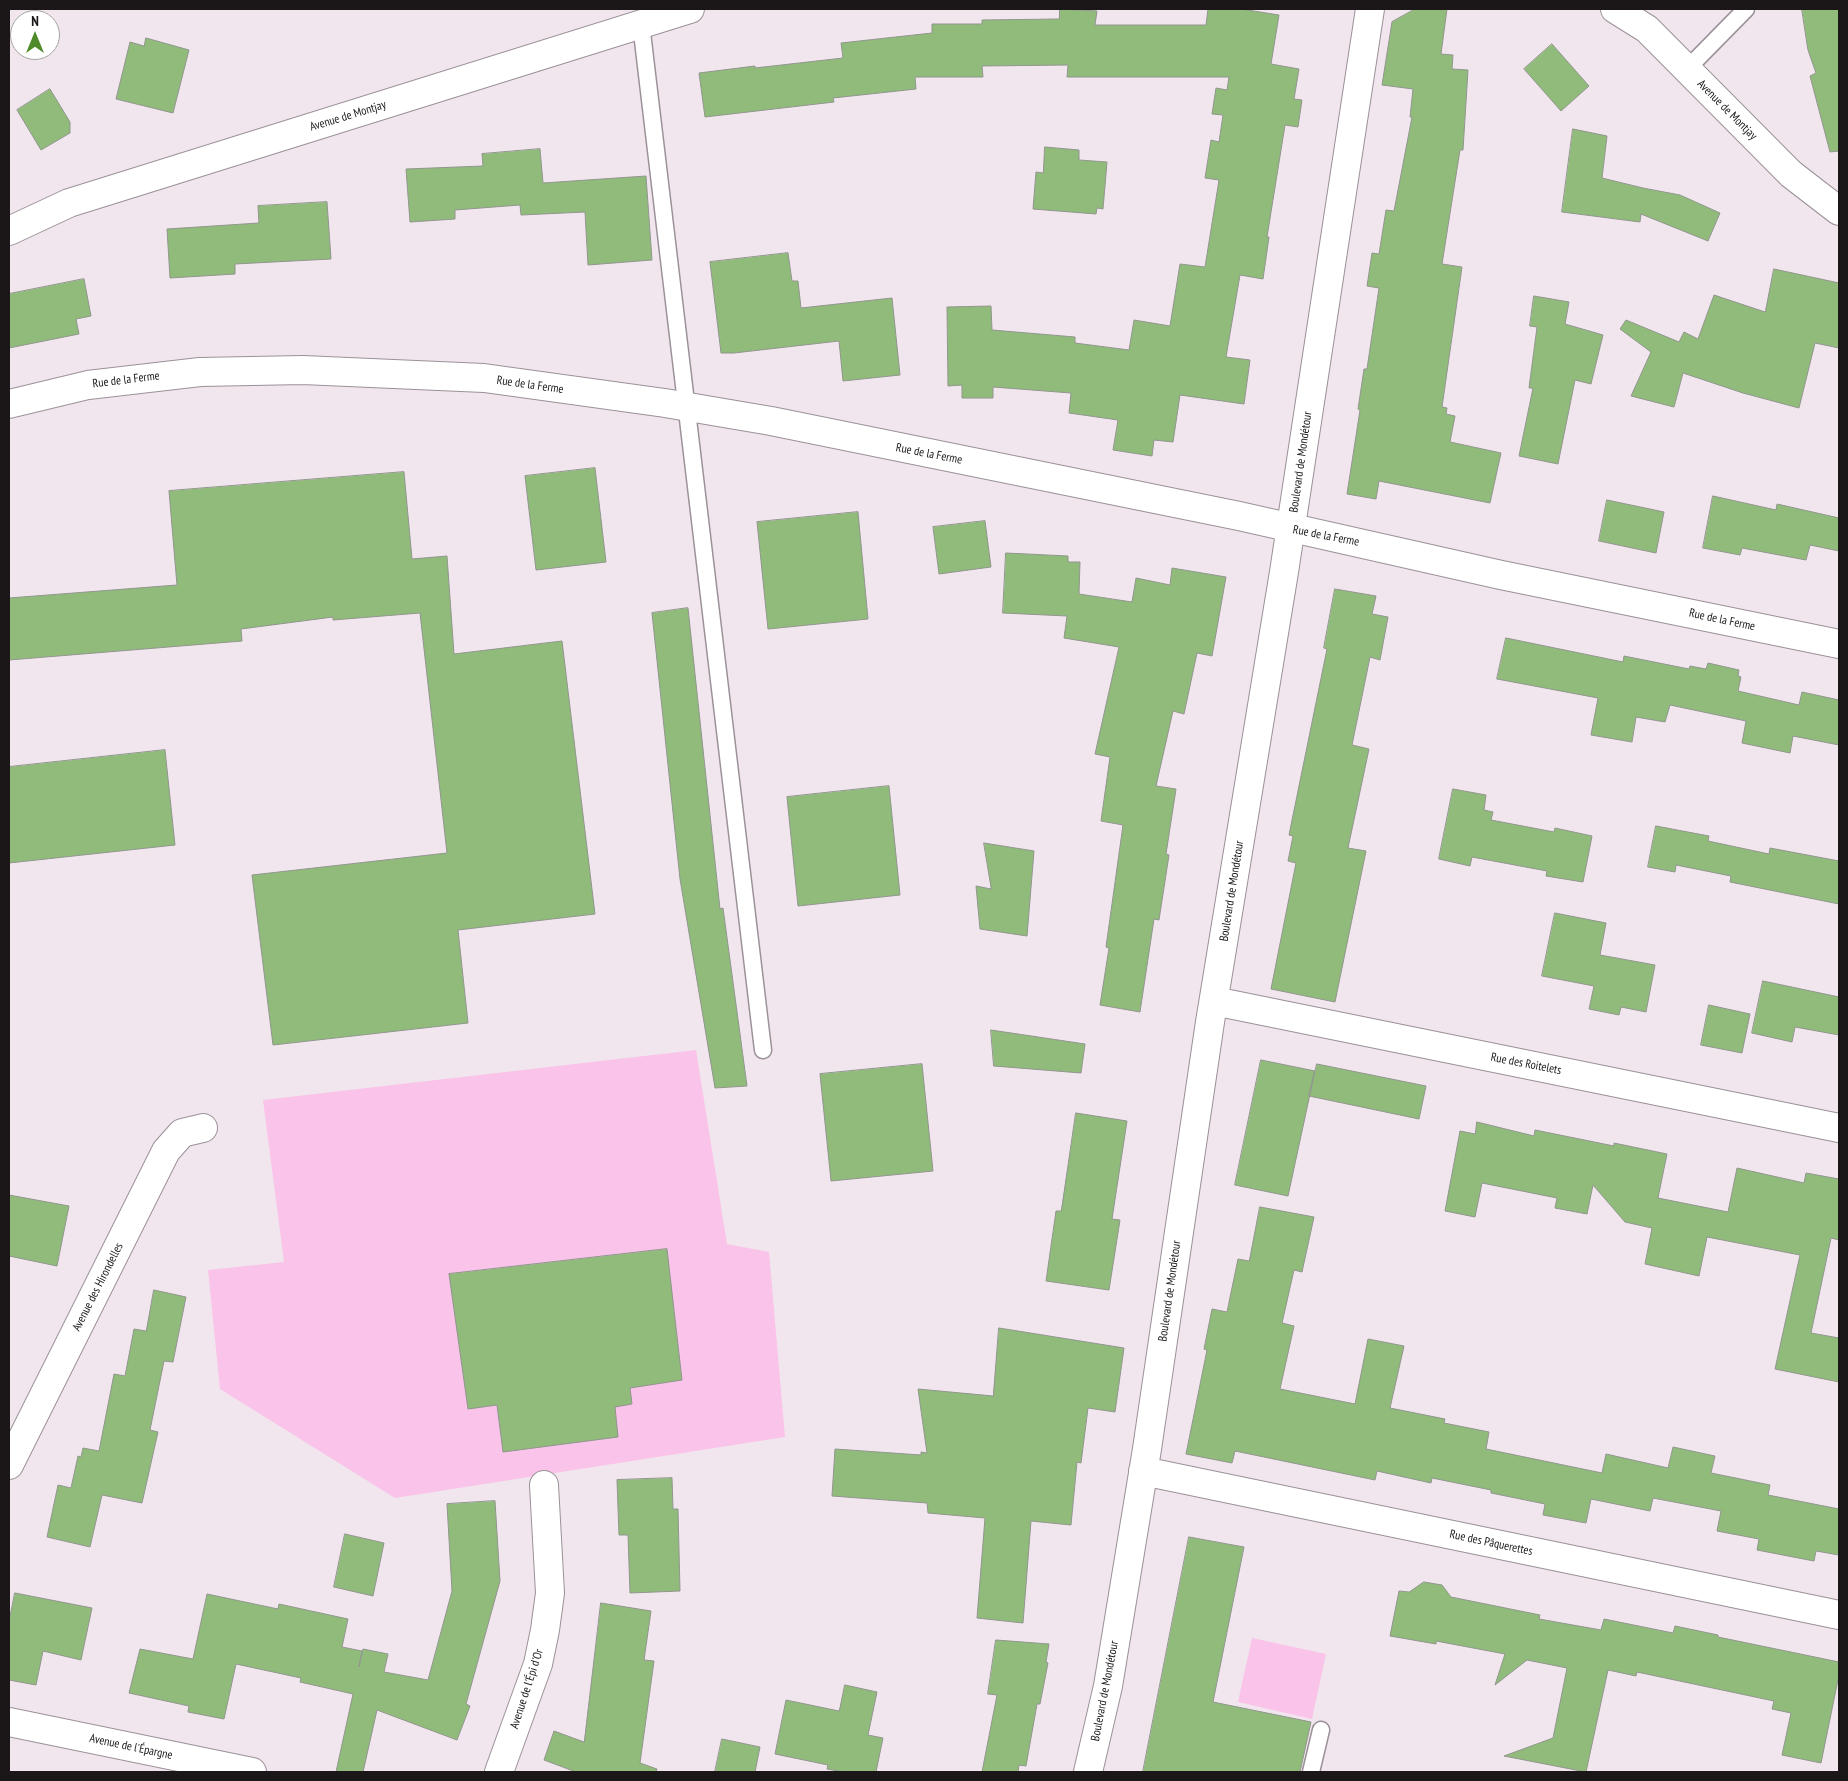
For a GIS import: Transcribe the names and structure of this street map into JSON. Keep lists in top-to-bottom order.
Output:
{
  "streets": {
    "street": [
      "Avenue de Montjay",
      "Rue de la Ferme",
      "Boulevard de Mondétour",
      "Rue des Roitelets",
      "Avenue des Hirondelles",
      "Rue des Pâquerettes",
      "Avenue de l'Épi d'Or",
      "Avenue de l'Épargne"
    ]
  },
  "crossings": [
    ["Rue de la Ferme", "Boulevard de Mondétour"],
    ["Boulevard de Mondétour", "Rue des Roitelets"],
    ["Boulevard de Mondétour", "Rue des Pâquerettes"]
  ],
  "north": "top"
}
